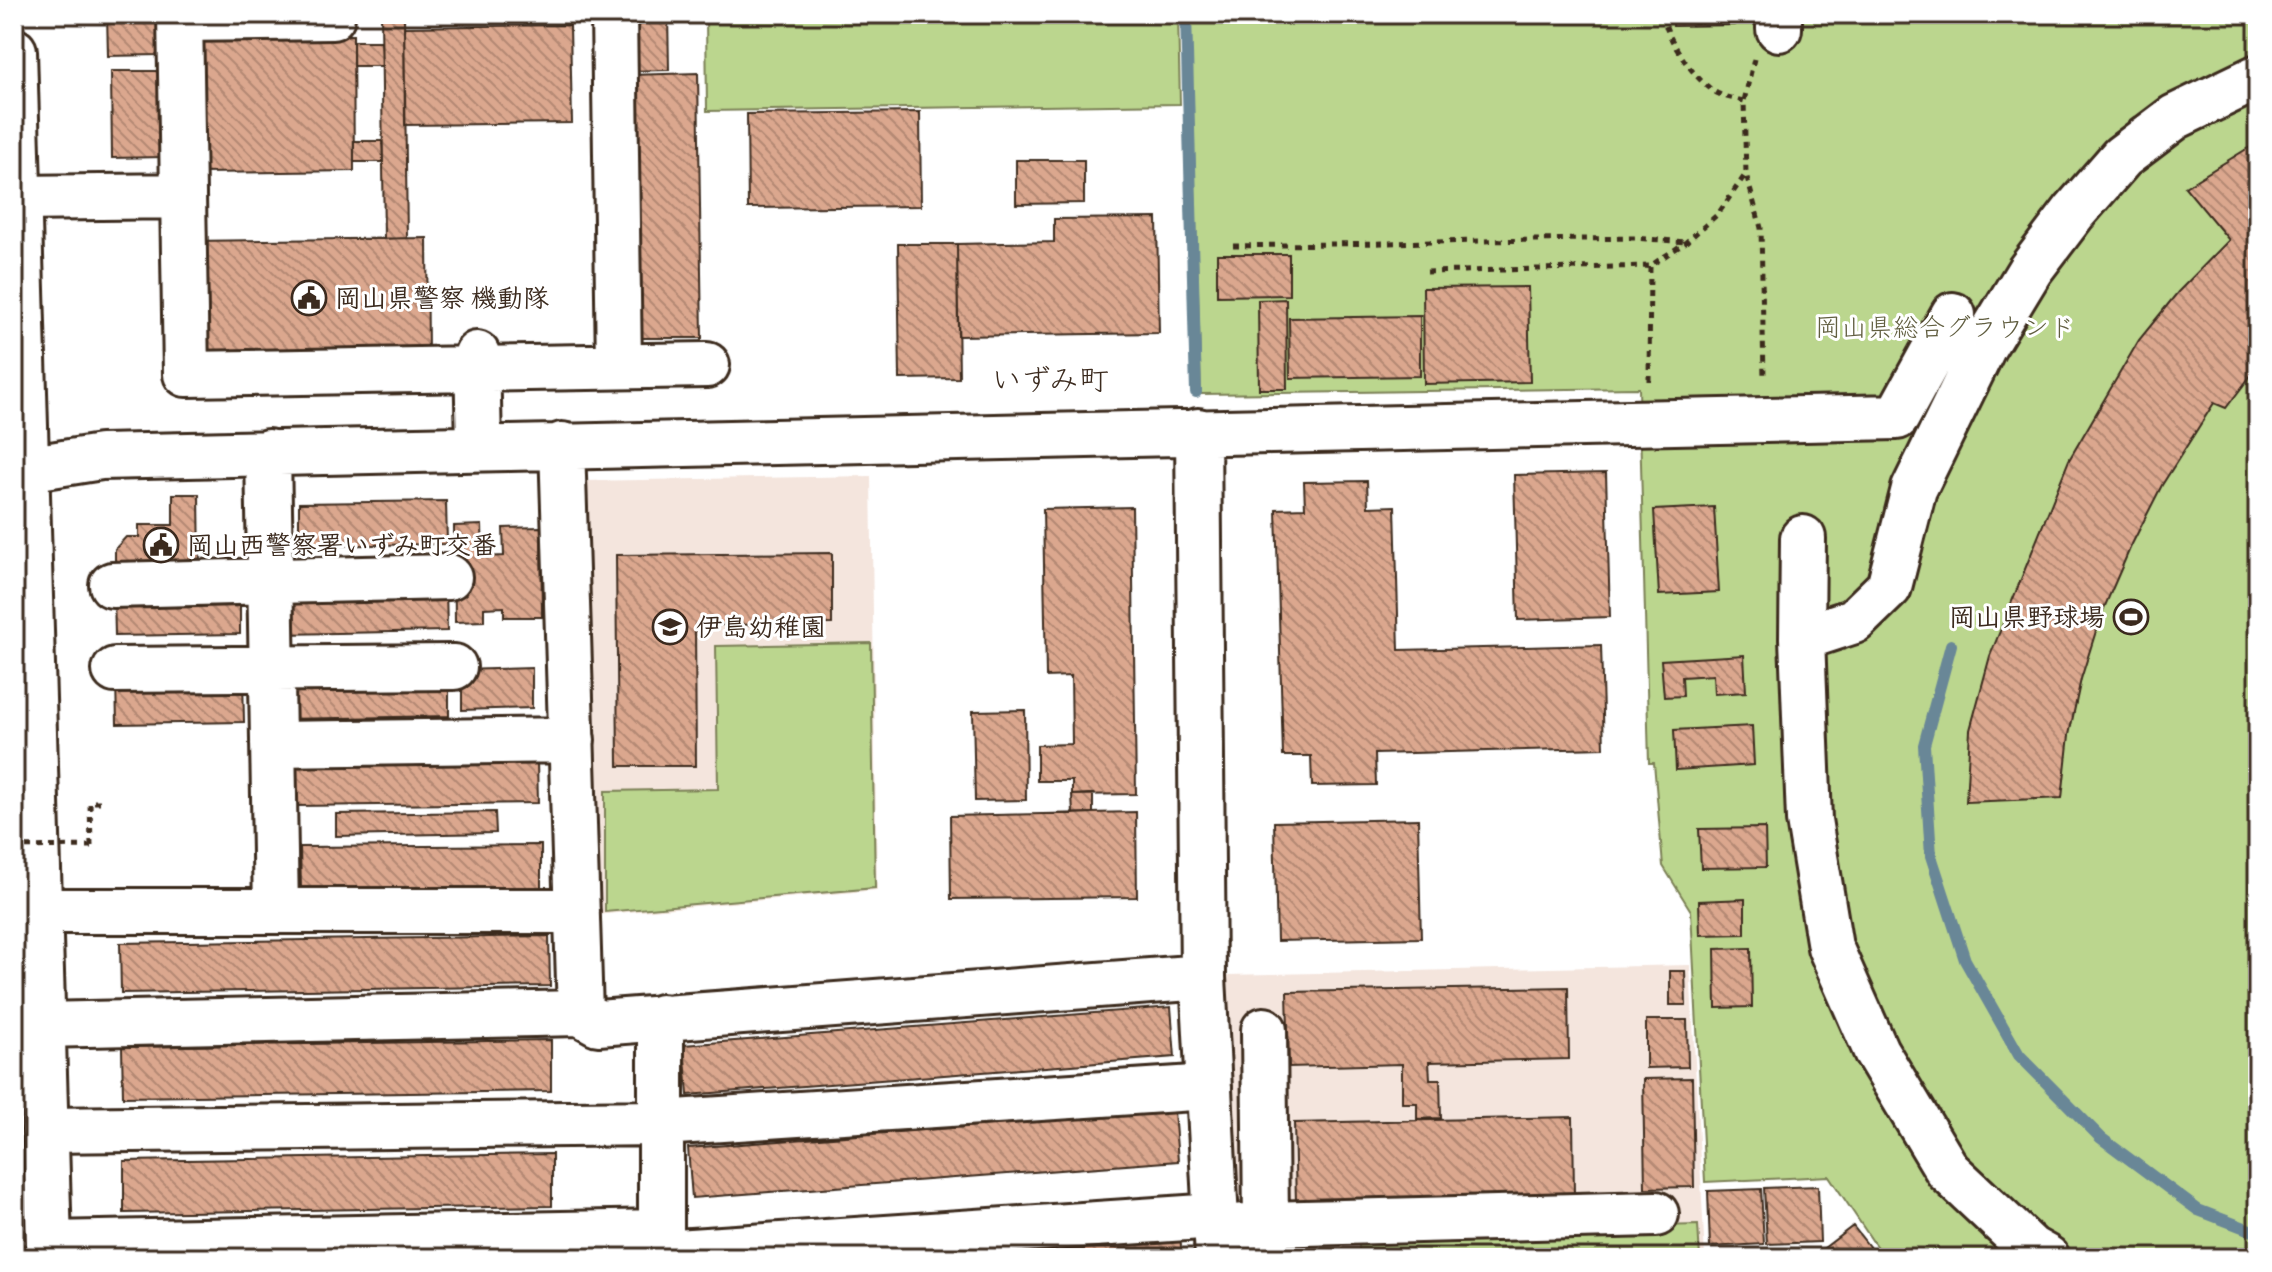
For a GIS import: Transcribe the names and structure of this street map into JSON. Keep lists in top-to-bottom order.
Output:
{
  "districts": ["いずみ町"],
  "parks": ["岡山県総合グラウンド"],
  "places": {
    "public building": ["岡山県警察 機動隊", "岡山西警察署いずみ町交番"],
    "sports": ["岡山県野球場"],
    "school or university": ["伊島幼稚園"]
  }
}
